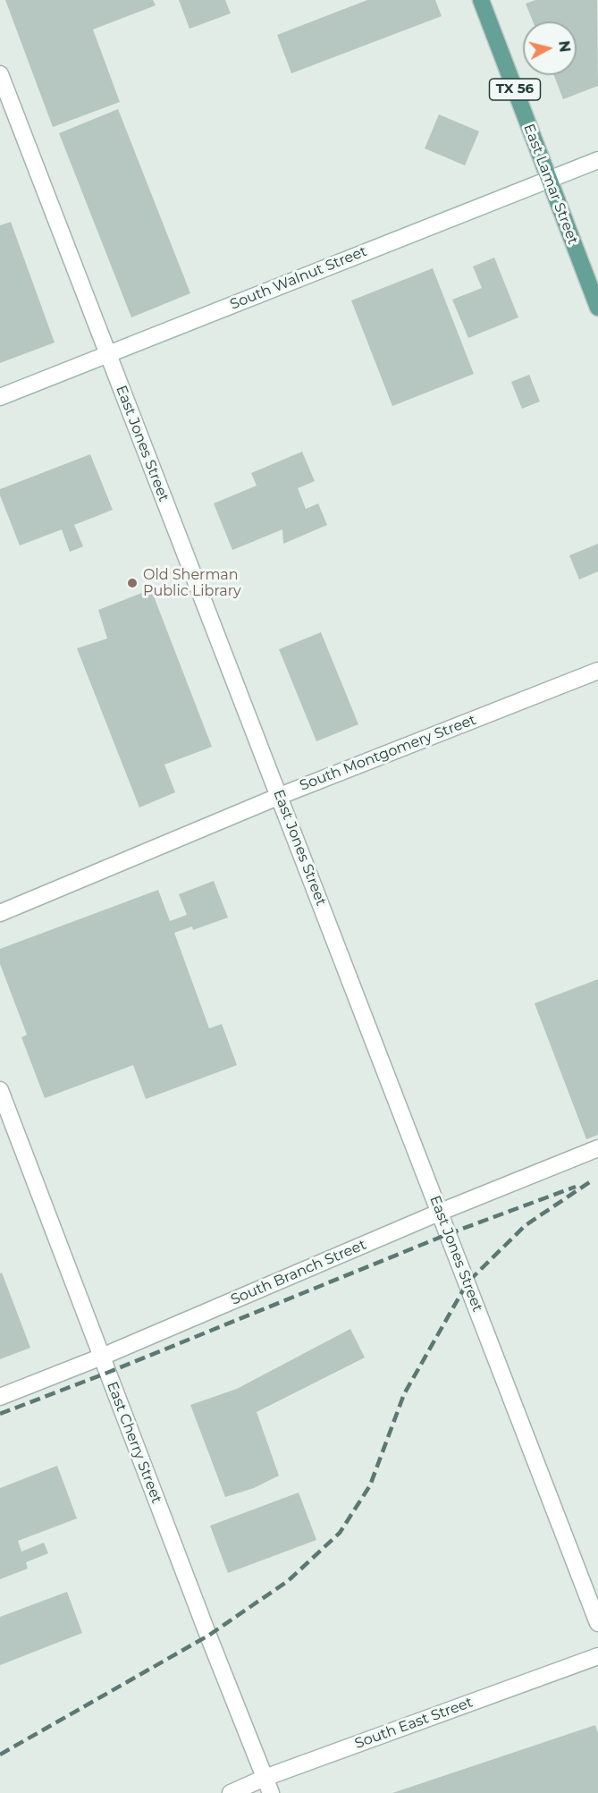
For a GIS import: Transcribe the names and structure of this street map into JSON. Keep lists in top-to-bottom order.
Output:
{
  "streets": {
    "main road": ["TX 56", "East Lamar Street"],
    "street": [
      "South Walnut Street",
      "East Jones Street",
      "South Montgomery Street",
      "South Branch Street",
      "East Cherry Street",
      "South East Street"
    ]
  },
  "crossings": [
    ["East Lamar Street", "South Walnut Street"],
    ["South Walnut Street", "East Jones Street"],
    ["East Jones Street", "South Montgomery Street"],
    ["East Jones Street", "South Branch Street"],
    ["South Branch Street", "East Cherry Street"],
    ["East Cherry Street", "South East Street"]
  ],
  "places": ["Old Sherman Public Library"],
  "north": "right"
}
